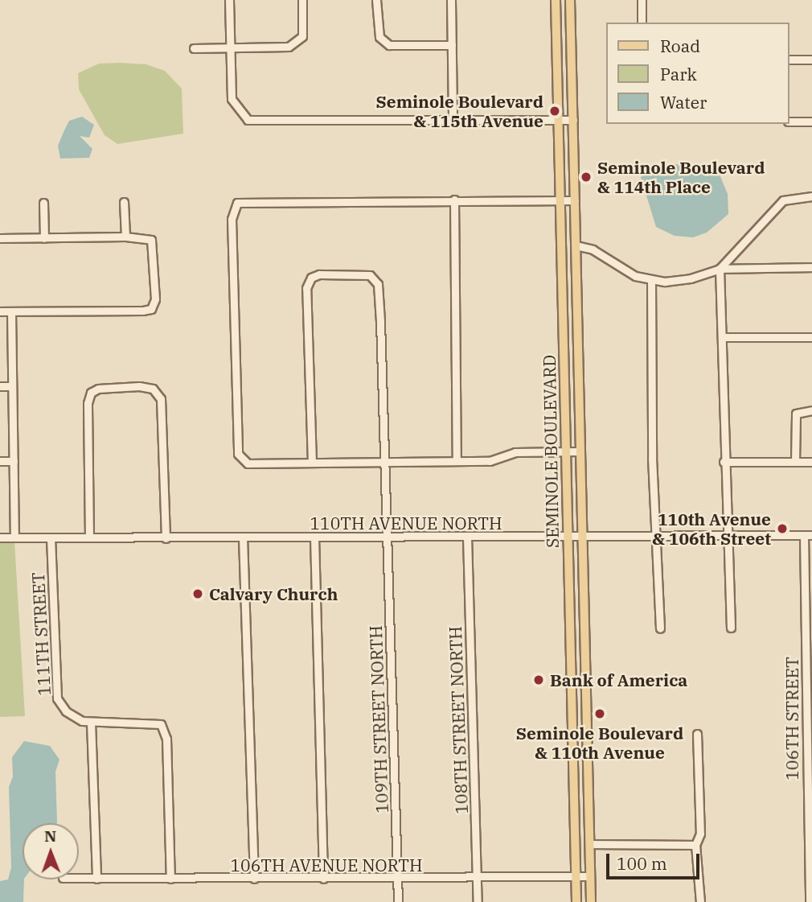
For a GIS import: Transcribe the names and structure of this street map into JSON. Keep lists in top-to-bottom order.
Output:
{
  "streets": {
    "main road": ["SEMINOLE BOULEVARD"],
    "street": [
      "110TH AVENUE NORTH",
      "111TH STREET",
      "106TH STREET",
      "109TH STREET NORTH",
      "108TH STREET NORTH",
      "106TH AVENUE NORTH"
    ]
  },
  "crossings": [
    ["SEMINOLE BOULEVARD", "110TH AVENUE NORTH"],
    ["SEMINOLE BOULEVARD", "106TH AVENUE NORTH"],
    ["110TH AVENUE NORTH", "111TH STREET"],
    ["110TH AVENUE NORTH", "106TH STREET"],
    ["110TH AVENUE NORTH", "109TH STREET NORTH"],
    ["110TH AVENUE NORTH", "108TH STREET NORTH"],
    ["109TH STREET NORTH", "106TH AVENUE NORTH"],
    ["108TH STREET NORTH", "106TH AVENUE NORTH"]
  ],
  "places": [
    "Seminole Boulevard & 115th Avenue",
    "Seminole Boulevard & 114th Place",
    "110th Avenue & 106th Street",
    "Calvary Church",
    "Bank of America",
    "Seminole Boulevard & 110th Avenue"
  ],
  "legend": ["Road", "Park", "Water"],
  "scale_bar": "100 m",
  "north": "top"
}
